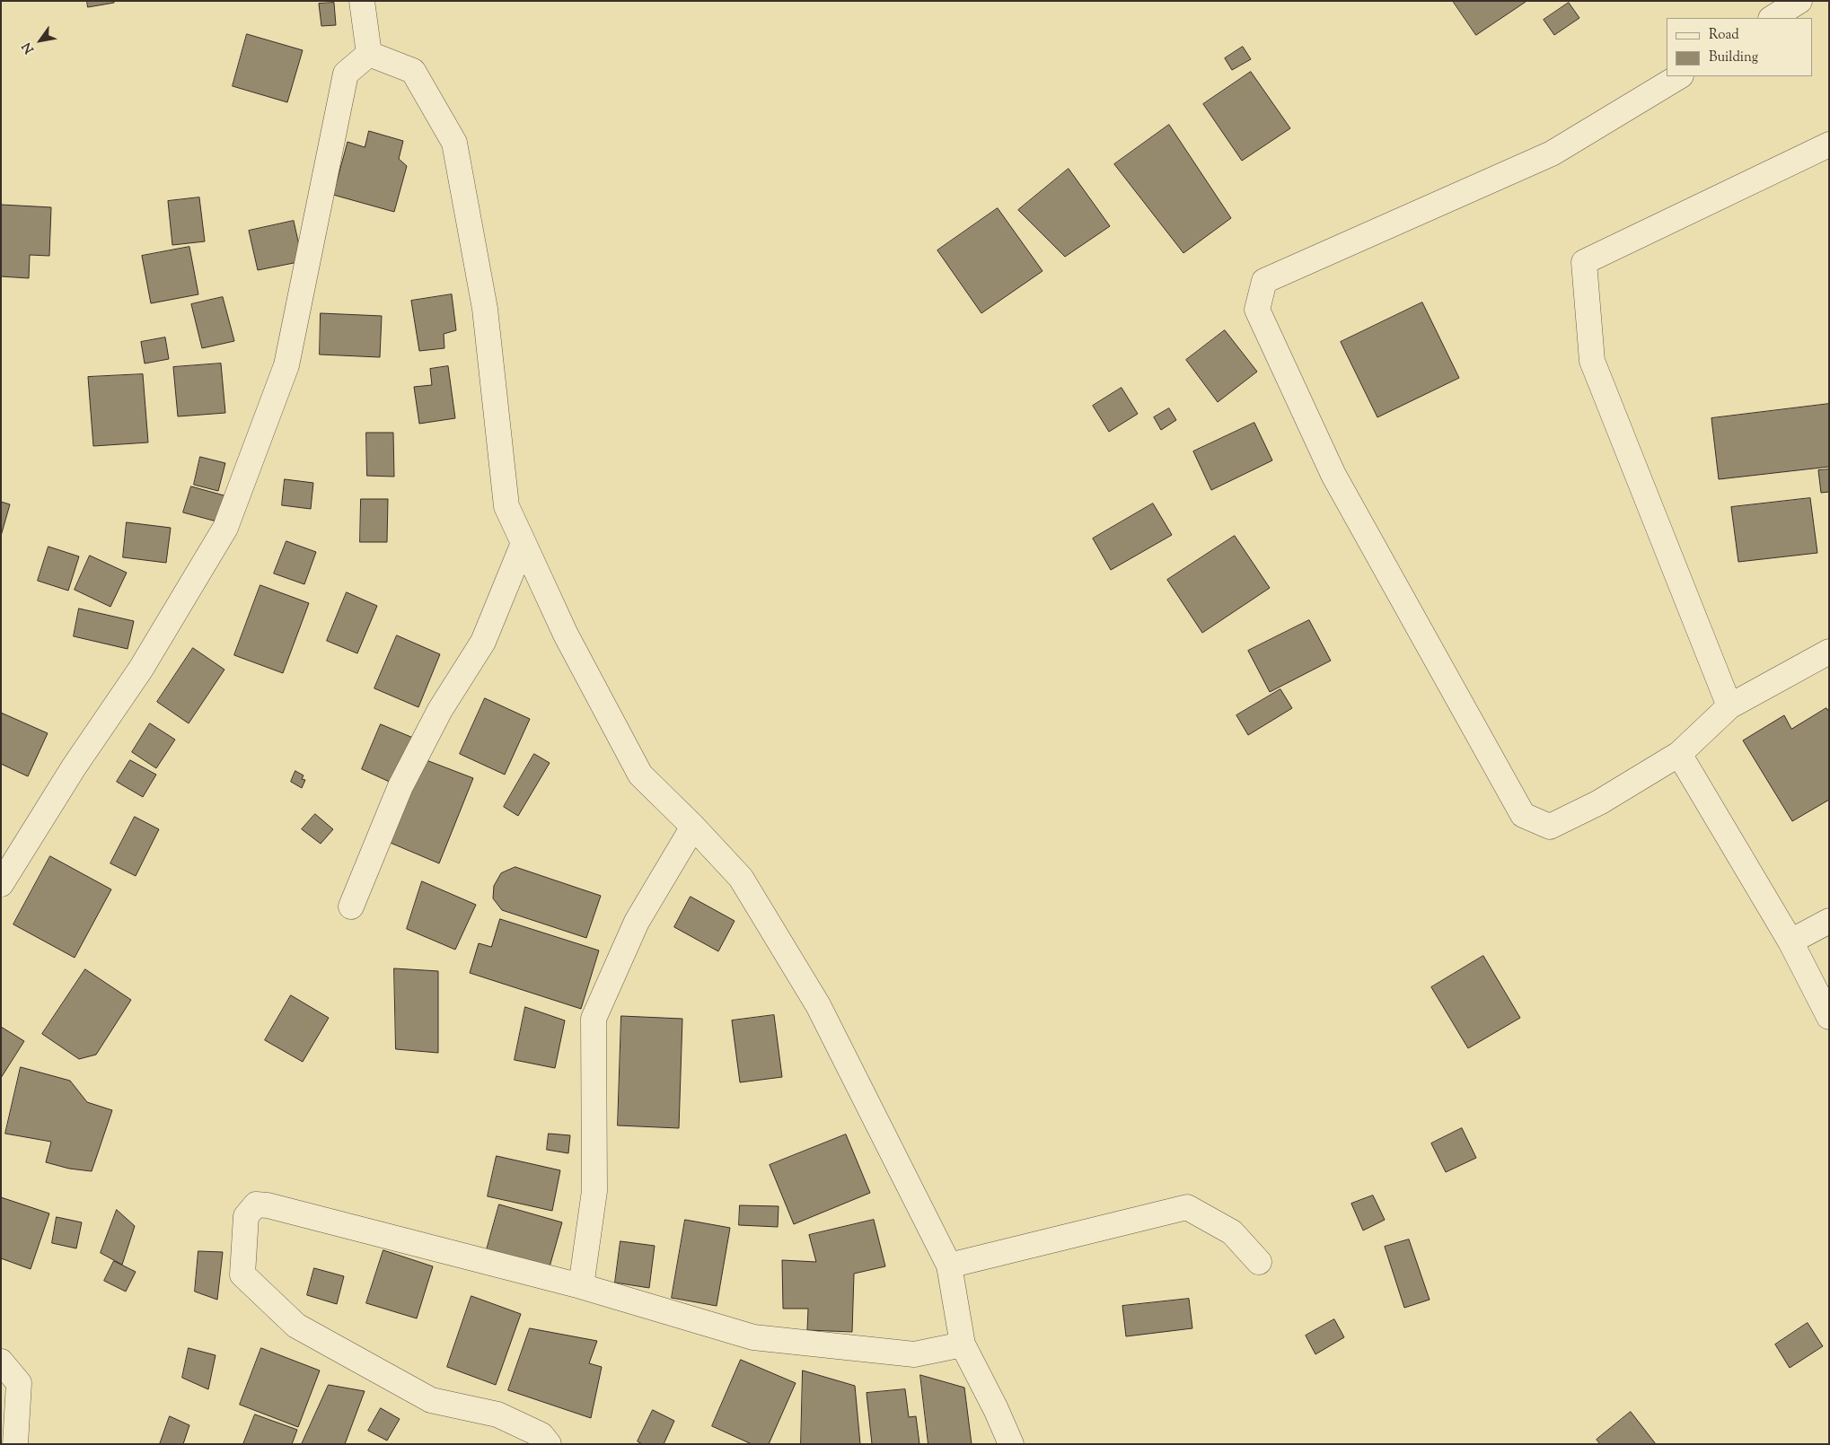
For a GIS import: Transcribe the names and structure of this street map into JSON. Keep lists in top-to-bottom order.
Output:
{
  "legend": ["Road", "Building"],
  "north": "bottom left"
}
